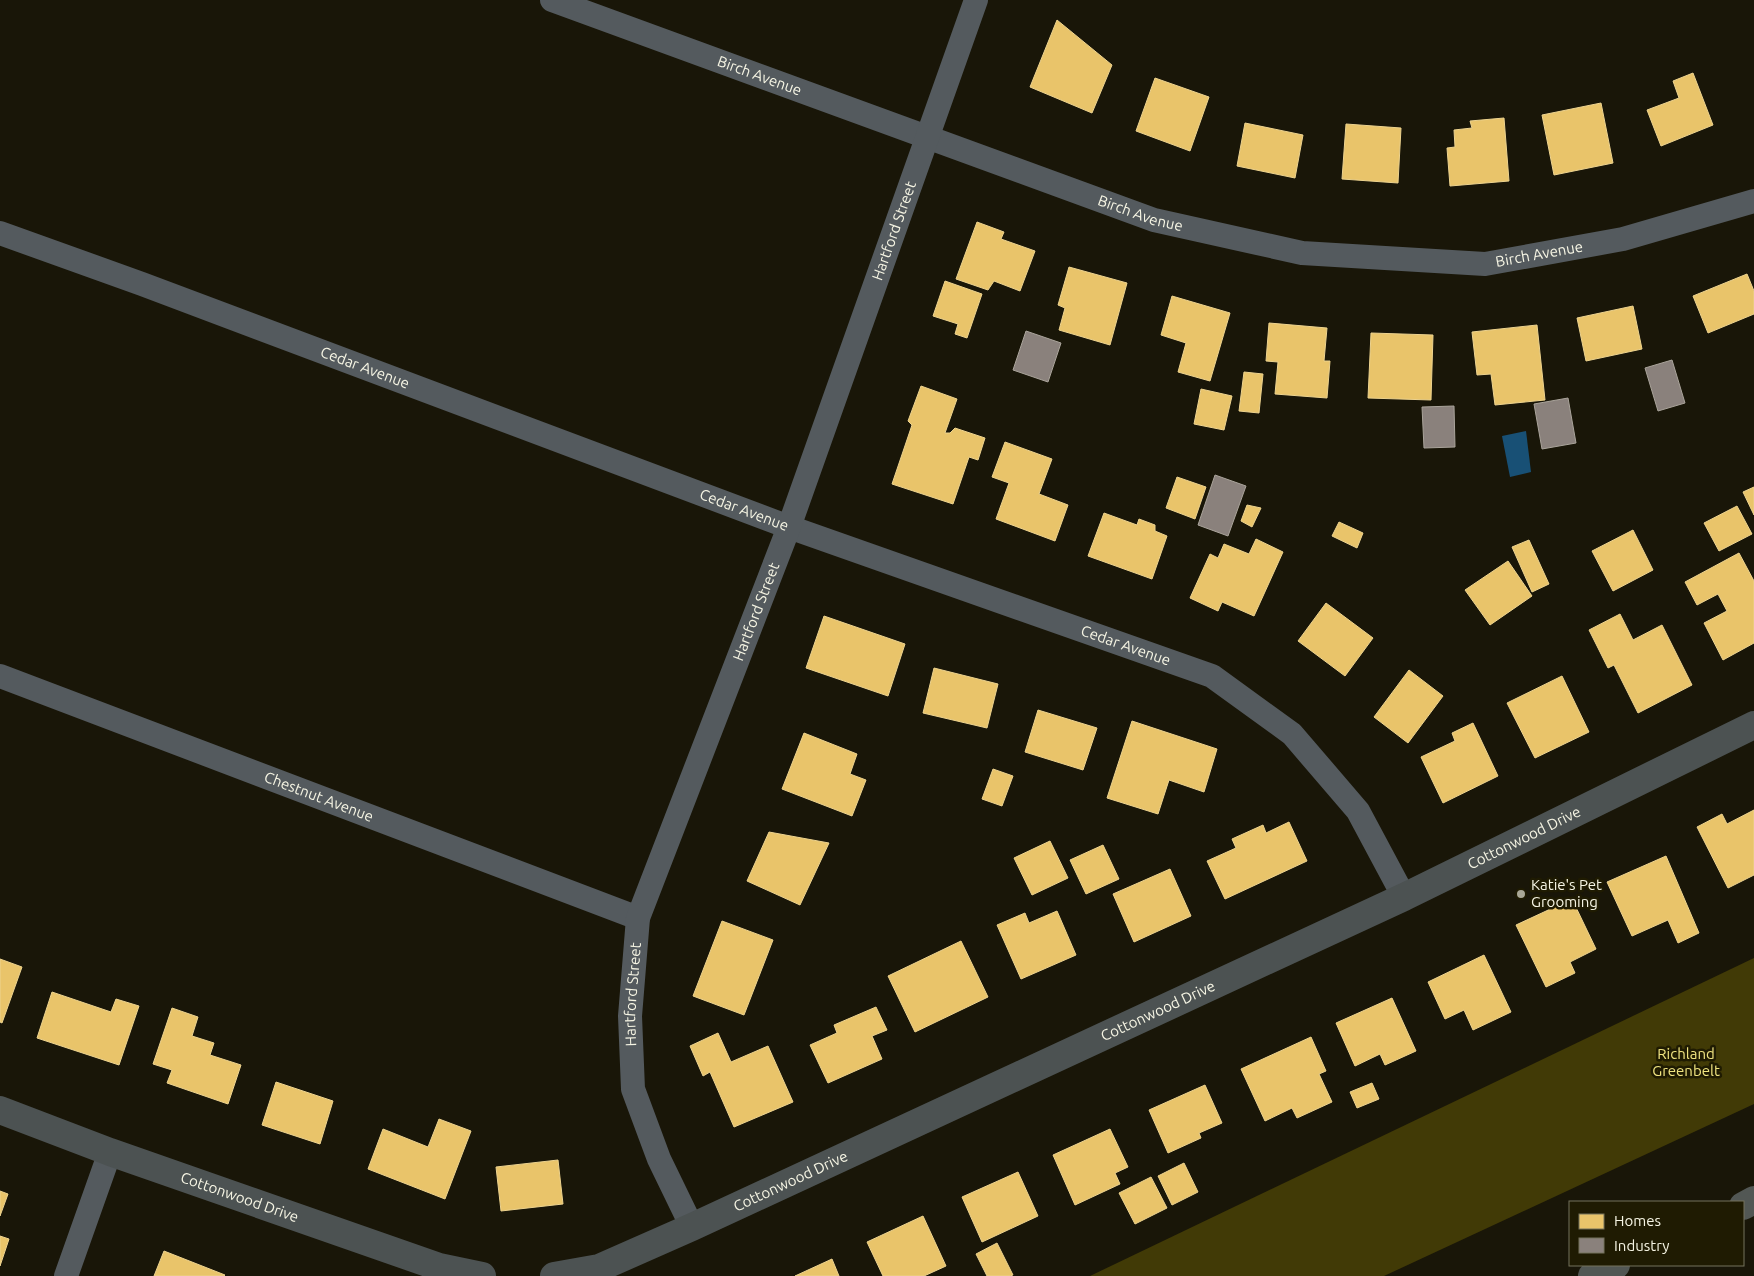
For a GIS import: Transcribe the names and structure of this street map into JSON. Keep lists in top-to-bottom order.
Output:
{
  "streets": {
    "street": [
      "Birch Avenue",
      "Hartford Street",
      "Cedar Avenue",
      "Chestnut Avenue",
      "Cottonwood Drive"
    ]
  },
  "crossings": [
    ["Birch Avenue", "Hartford Street"],
    ["Hartford Street", "Cedar Avenue"],
    ["Hartford Street", "Chestnut Avenue"],
    ["Hartford Street", "Cottonwood Drive"],
    ["Cedar Avenue", "Cottonwood Drive"]
  ],
  "parks": ["Richland Greenbelt"],
  "places": ["Katie's Pet Grooming"],
  "legend": ["Homes", "Industry"]
}
